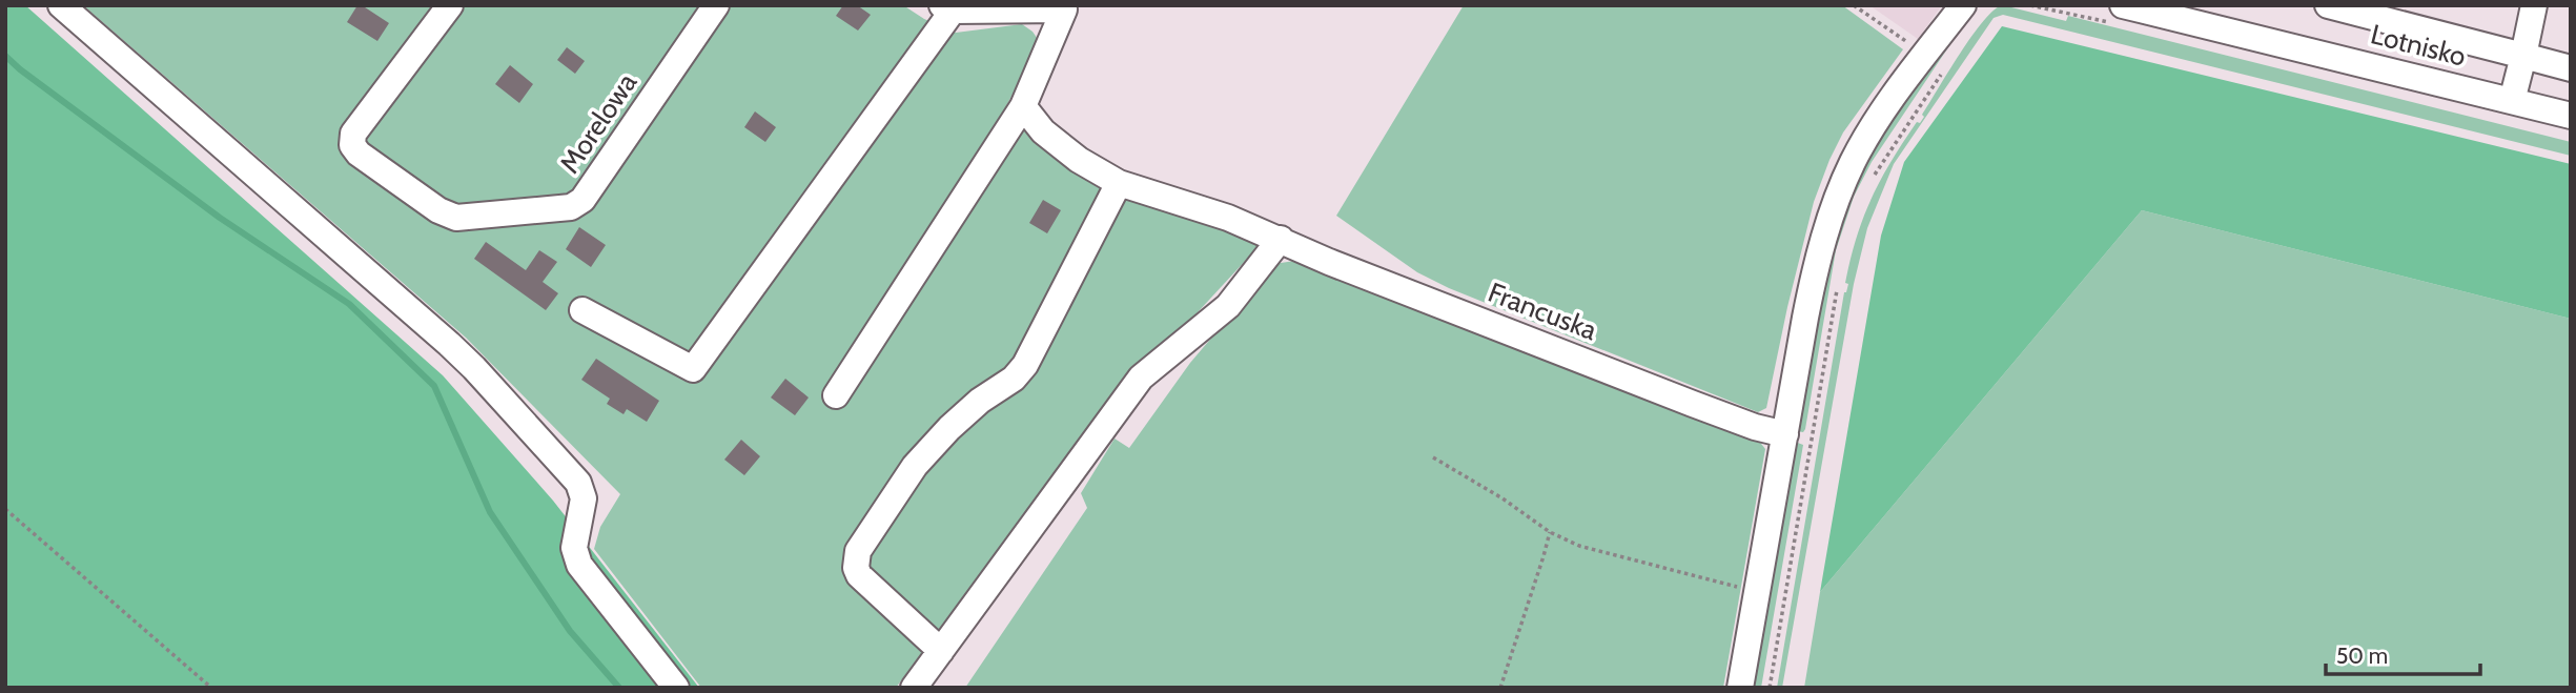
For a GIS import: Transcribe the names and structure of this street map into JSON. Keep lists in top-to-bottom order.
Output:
{
  "streets": {
    "street": ["Lotnisko", "Morelowa", "Francuska"]
  },
  "scale_bar": "50 m"
}
